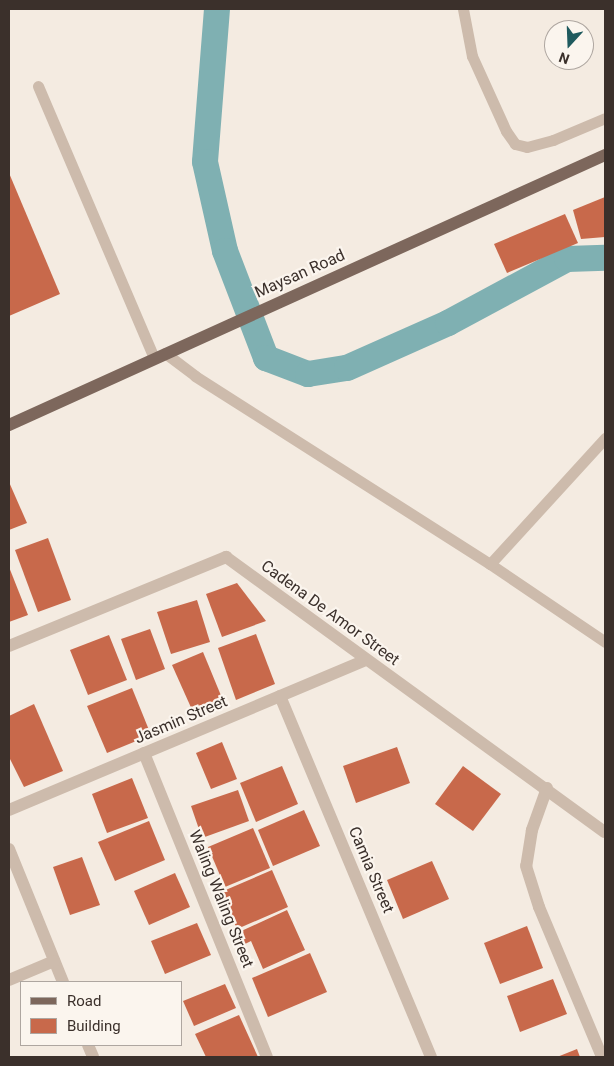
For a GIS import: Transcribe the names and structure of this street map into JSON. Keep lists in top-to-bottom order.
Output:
{
  "streets": {
    "main road": ["Maysan Road"],
    "street": [
      "Cadena De Amor Street",
      "Jasmin Street",
      "Camia Street",
      "Waling Waling Street"
    ]
  },
  "crossings": [
    ["Cadena De Amor Street", "Jasmin Street"],
    ["Jasmin Street", "Camia Street"],
    ["Jasmin Street", "Waling Waling Street"]
  ],
  "legend": ["Road", "Building"],
  "north": "bottom"
}
